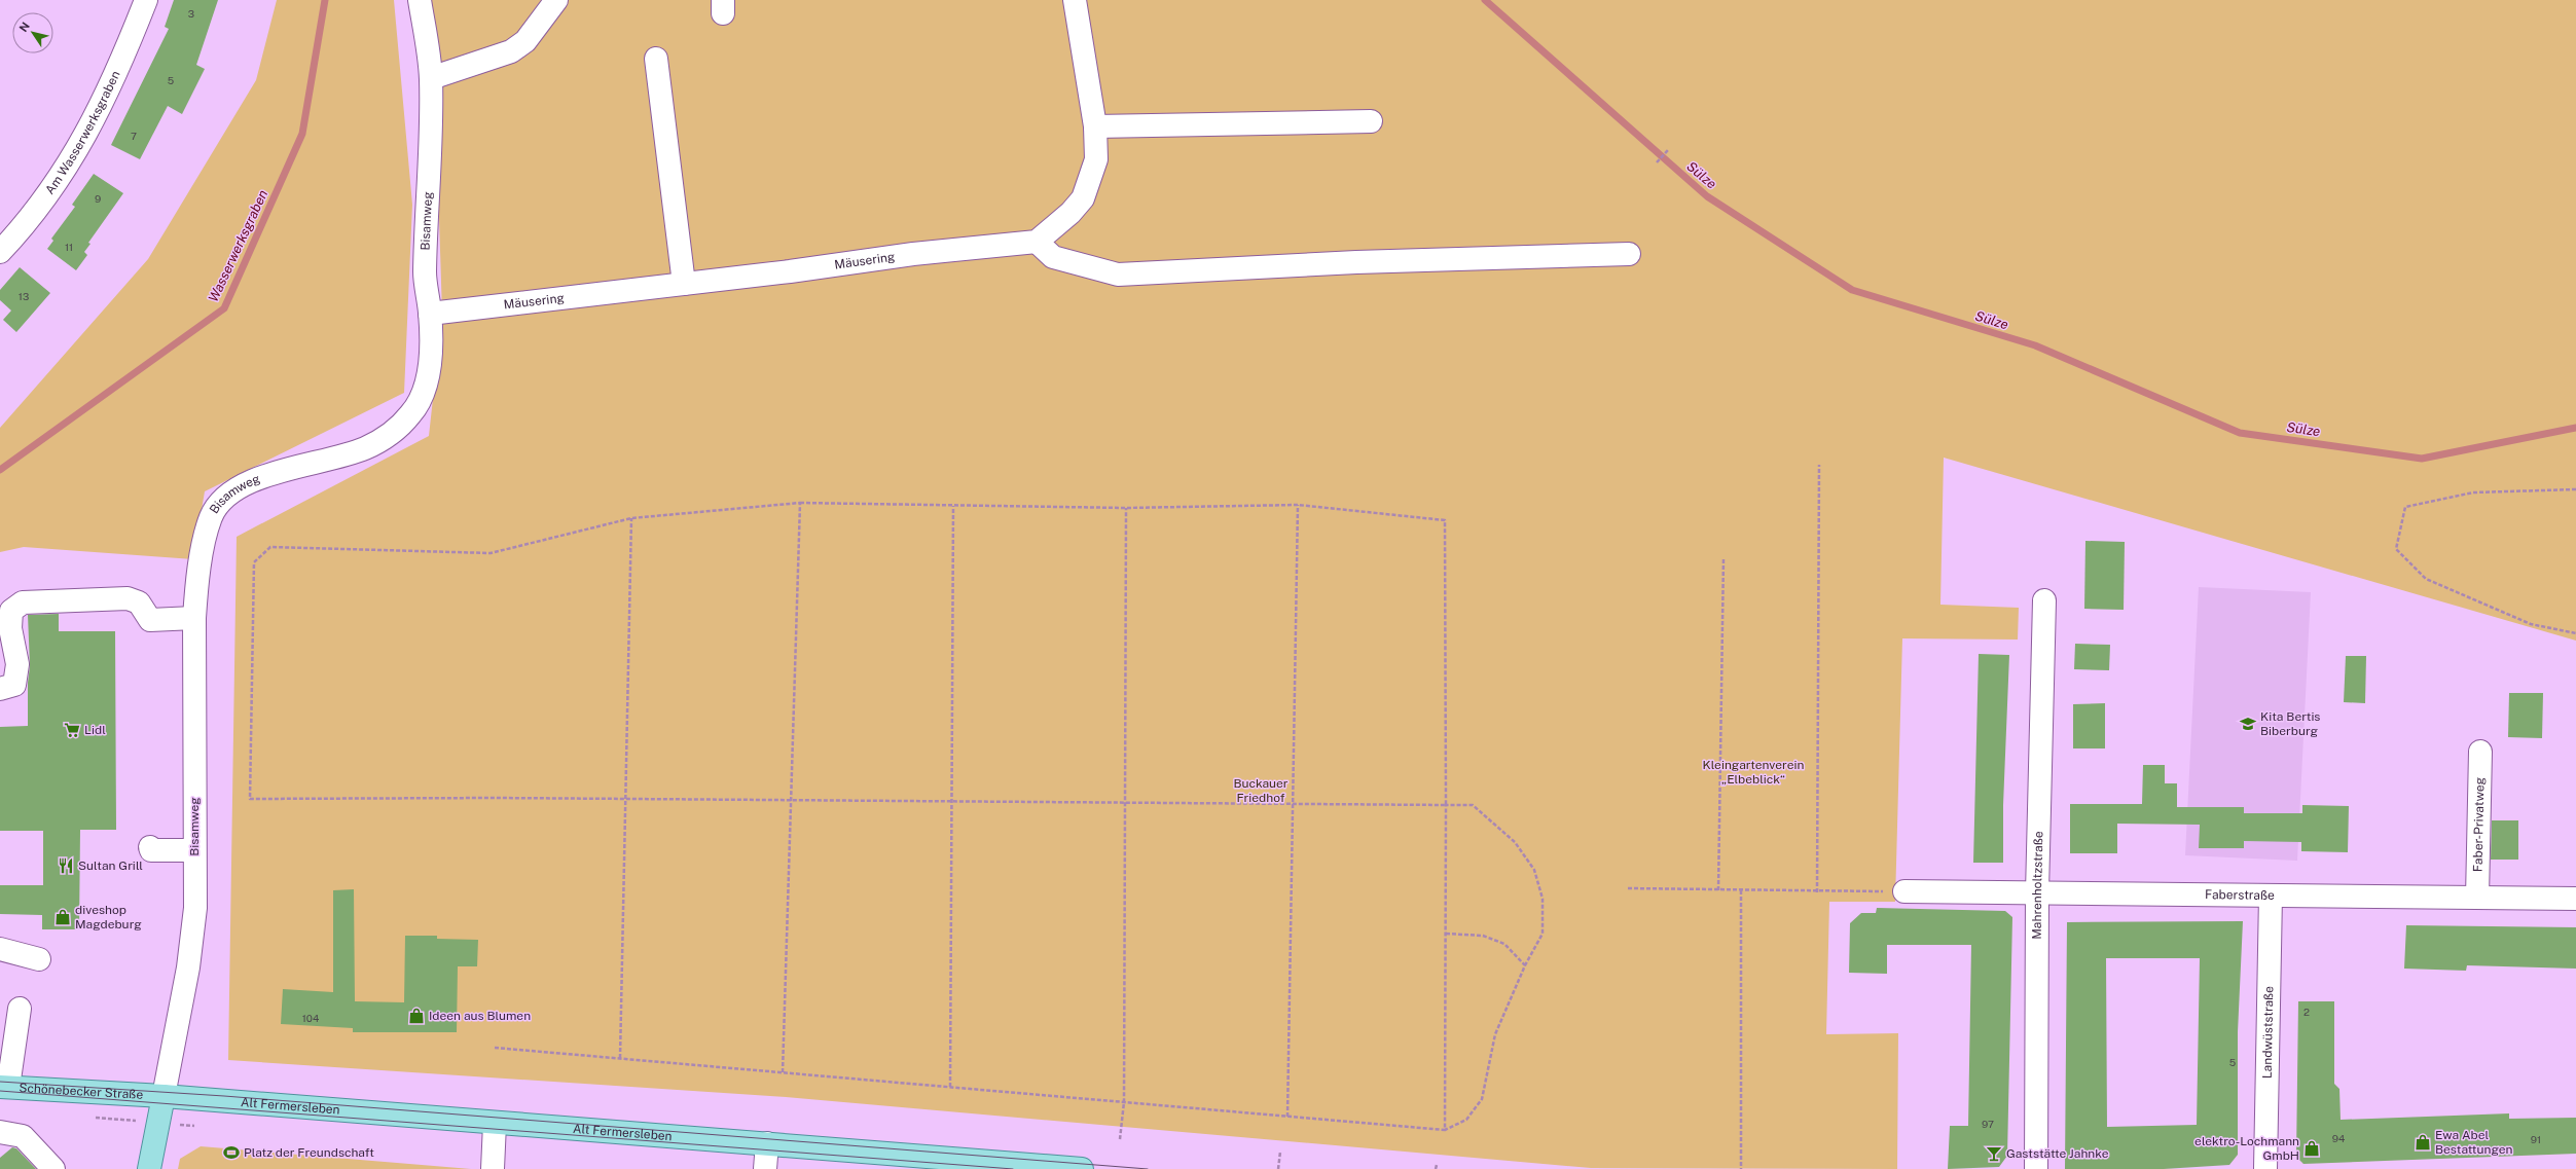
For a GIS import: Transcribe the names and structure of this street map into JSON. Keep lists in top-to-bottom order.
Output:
{
  "streets": {
    "main road": ["Schönebecker Straße", "Alt Fermersleben"],
    "street": [
      "Am Wasserwerksgraben",
      "Bisamweg",
      "Mäusering",
      "Faber-Privatweg",
      "Mahrenholtzstraße",
      "Faberstraße",
      "Landwüststraße"
    ]
  },
  "crossings": [
    ["Bisamweg", "Mäusering"],
    ["Bisamweg", "Schönebecker Straße"],
    ["Bisamweg", "Alt Fermersleben"],
    ["Faber-Privatweg", "Faberstraße"],
    ["Mahrenholtzstraße", "Faberstraße"],
    ["Faberstraße", "Landwüststraße"],
    ["Schönebecker Straße", "Alt Fermersleben"]
  ],
  "water": ["Sülze", "Wasserwerksgraben"],
  "parks": ["Kleingartenverein „Elbeblick“", "Buckauer Friedhof"],
  "places": {
    "school or university": ["Kita Bertis Biberburg"],
    "supermarket": ["Lidl"],
    "restaurant": ["Sultan Grill"],
    "shop": [
      "diveshop Magdeburg",
      "Ideen aus Blumen",
      "Ewa Abel Bestattungen",
      "elektro-Lochmann GmbH"
    ],
    "sports": ["Platz der Freundschaft"],
    "bar": ["Gaststätte Jahnke"]
  },
  "house_numbers": [
    "3",
    "5",
    "7",
    "9",
    "11",
    "13",
    "2",
    "104",
    "5",
    "97",
    "94",
    "91"
  ],
  "north": "top left"
}
